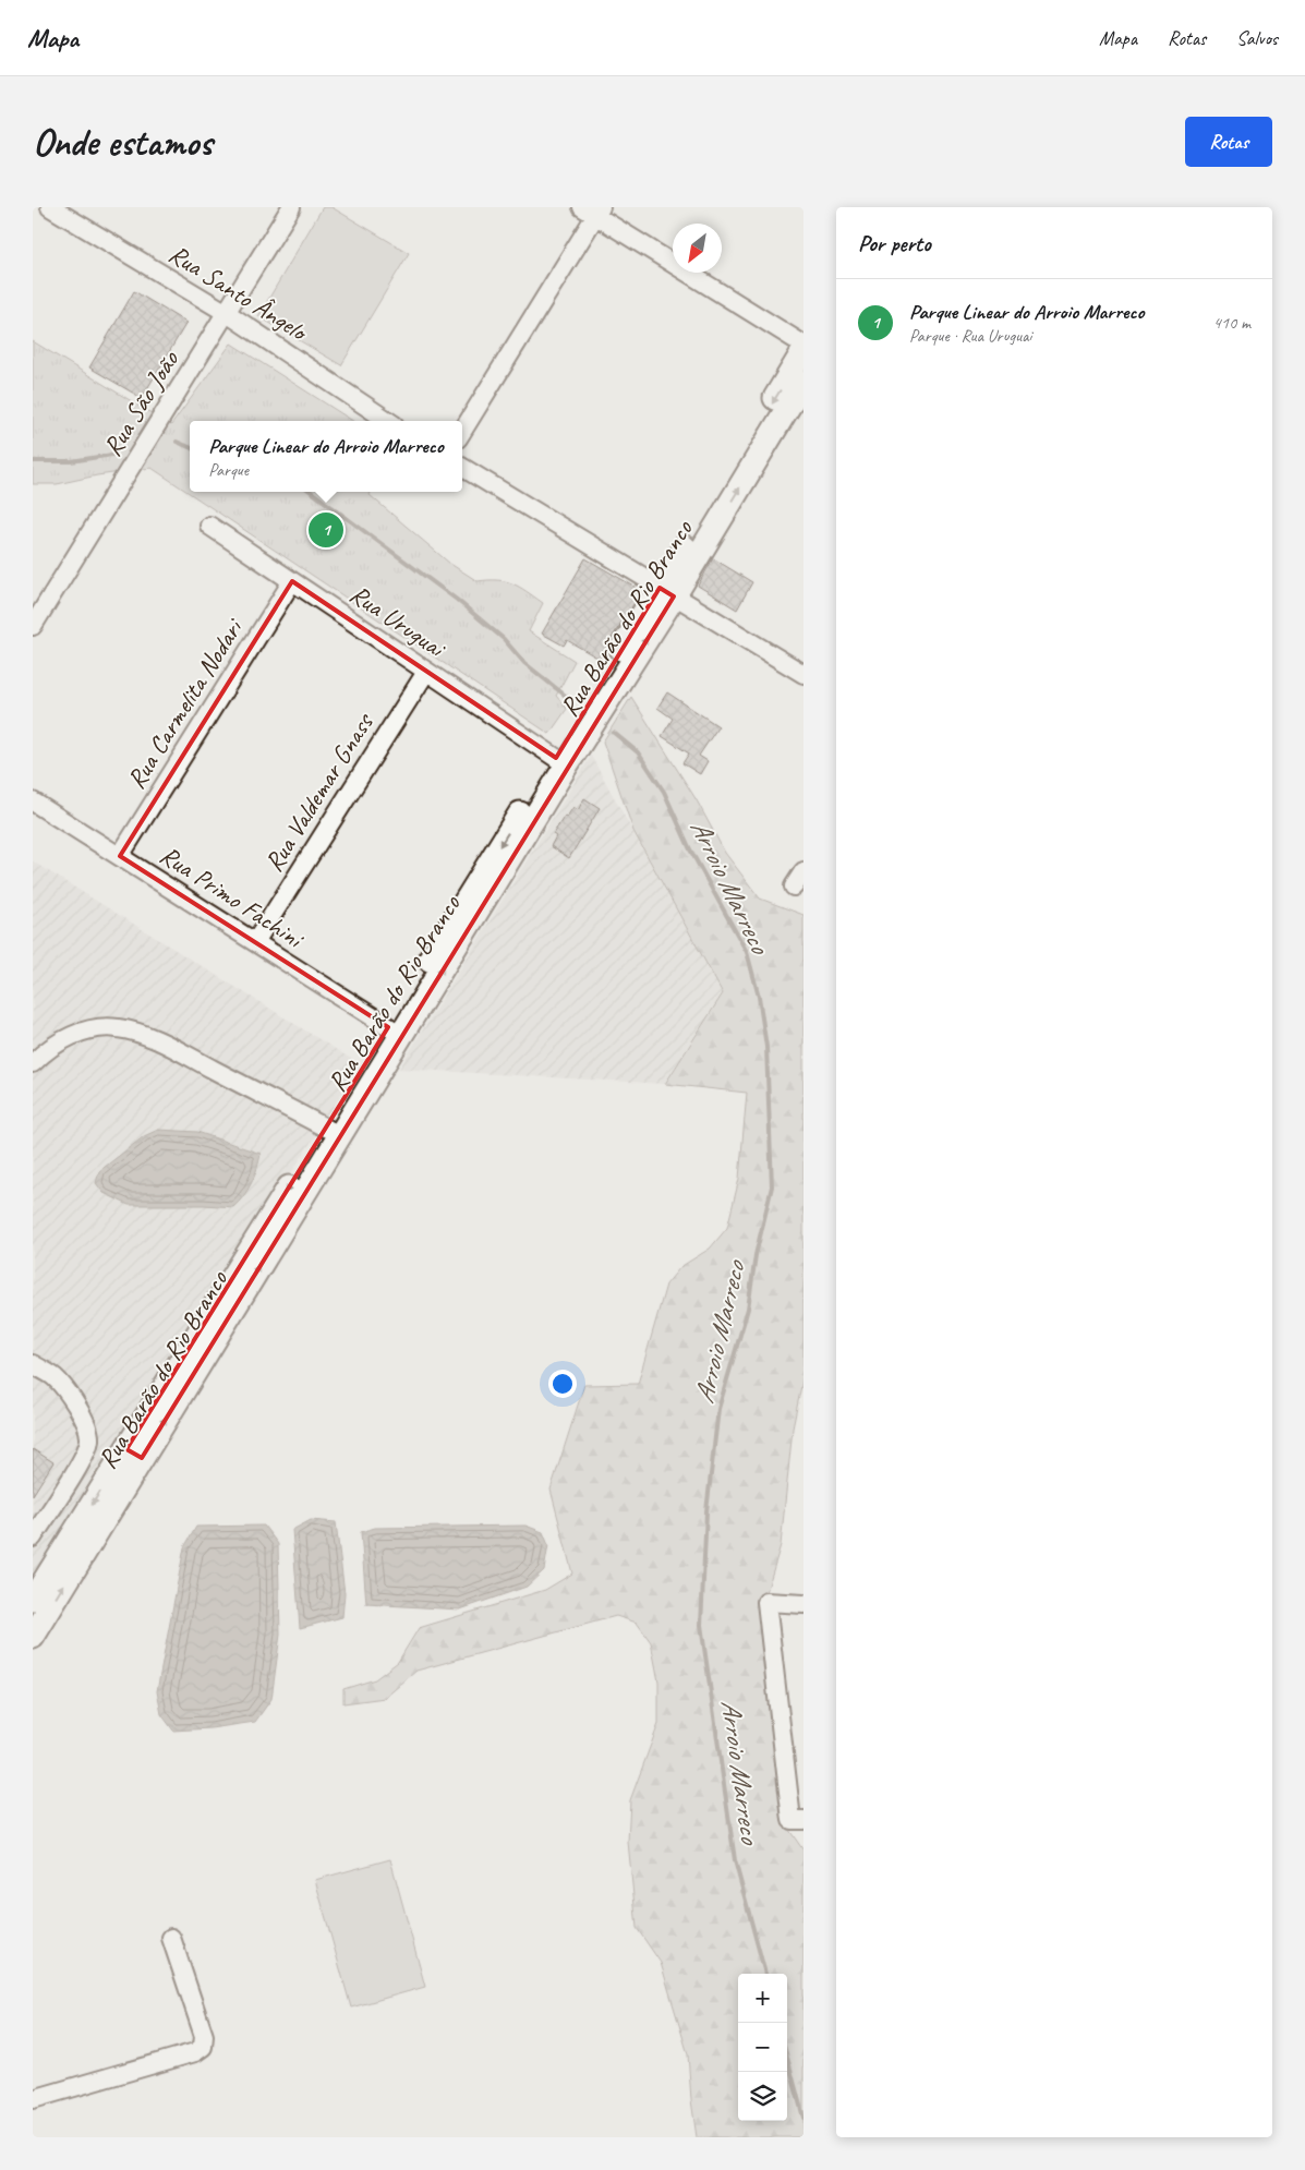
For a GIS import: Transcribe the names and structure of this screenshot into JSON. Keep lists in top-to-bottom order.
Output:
{
  "streets": {
    "main road": ["Rua Barão do Rio Branco"],
    "street": [
      "Rua Santo Ângelo",
      "Rua São João",
      "Rua Uruguai",
      "Rua Carmelita Nodari",
      "Rua Valdemar Gnass",
      "Rua Primo Fachini"
    ]
  },
  "crossings": [
    ["Rua Santo Ângelo", "Rua São João"],
    ["Rua Barão do Rio Branco", "Rua Uruguai"],
    ["Rua Barão do Rio Branco", "Rua Primo Fachini"],
    ["Rua Uruguai", "Rua Carmelita Nodari"],
    ["Rua Uruguai", "Rua Valdemar Gnass"],
    ["Rua Carmelita Nodari", "Rua Primo Fachini"],
    ["Rua Valdemar Gnass", "Rua Primo Fachini"]
  ],
  "water": ["Arroio Marreco"],
  "north": "bottom left",
  "page": {
    "header": "Mapa",
    "nav": ["Mapa", "Rotas", "Salvos"],
    "buttons": "Rotas",
    "title": "Onde estamos",
    "heading": "Por perto",
    "list": [
      {
        "mark": "1",
        "name": "Parque Linear do Arroio Marreco",
        "note": "Parque · Rua Uruguai",
        "value": "410 m"
      }
    ],
    "popup": ["Parque Linear do Arroio Marreco", "Parque"],
    "pins": "1",
    "map_buttons": ["+", "−"]
  }
}
